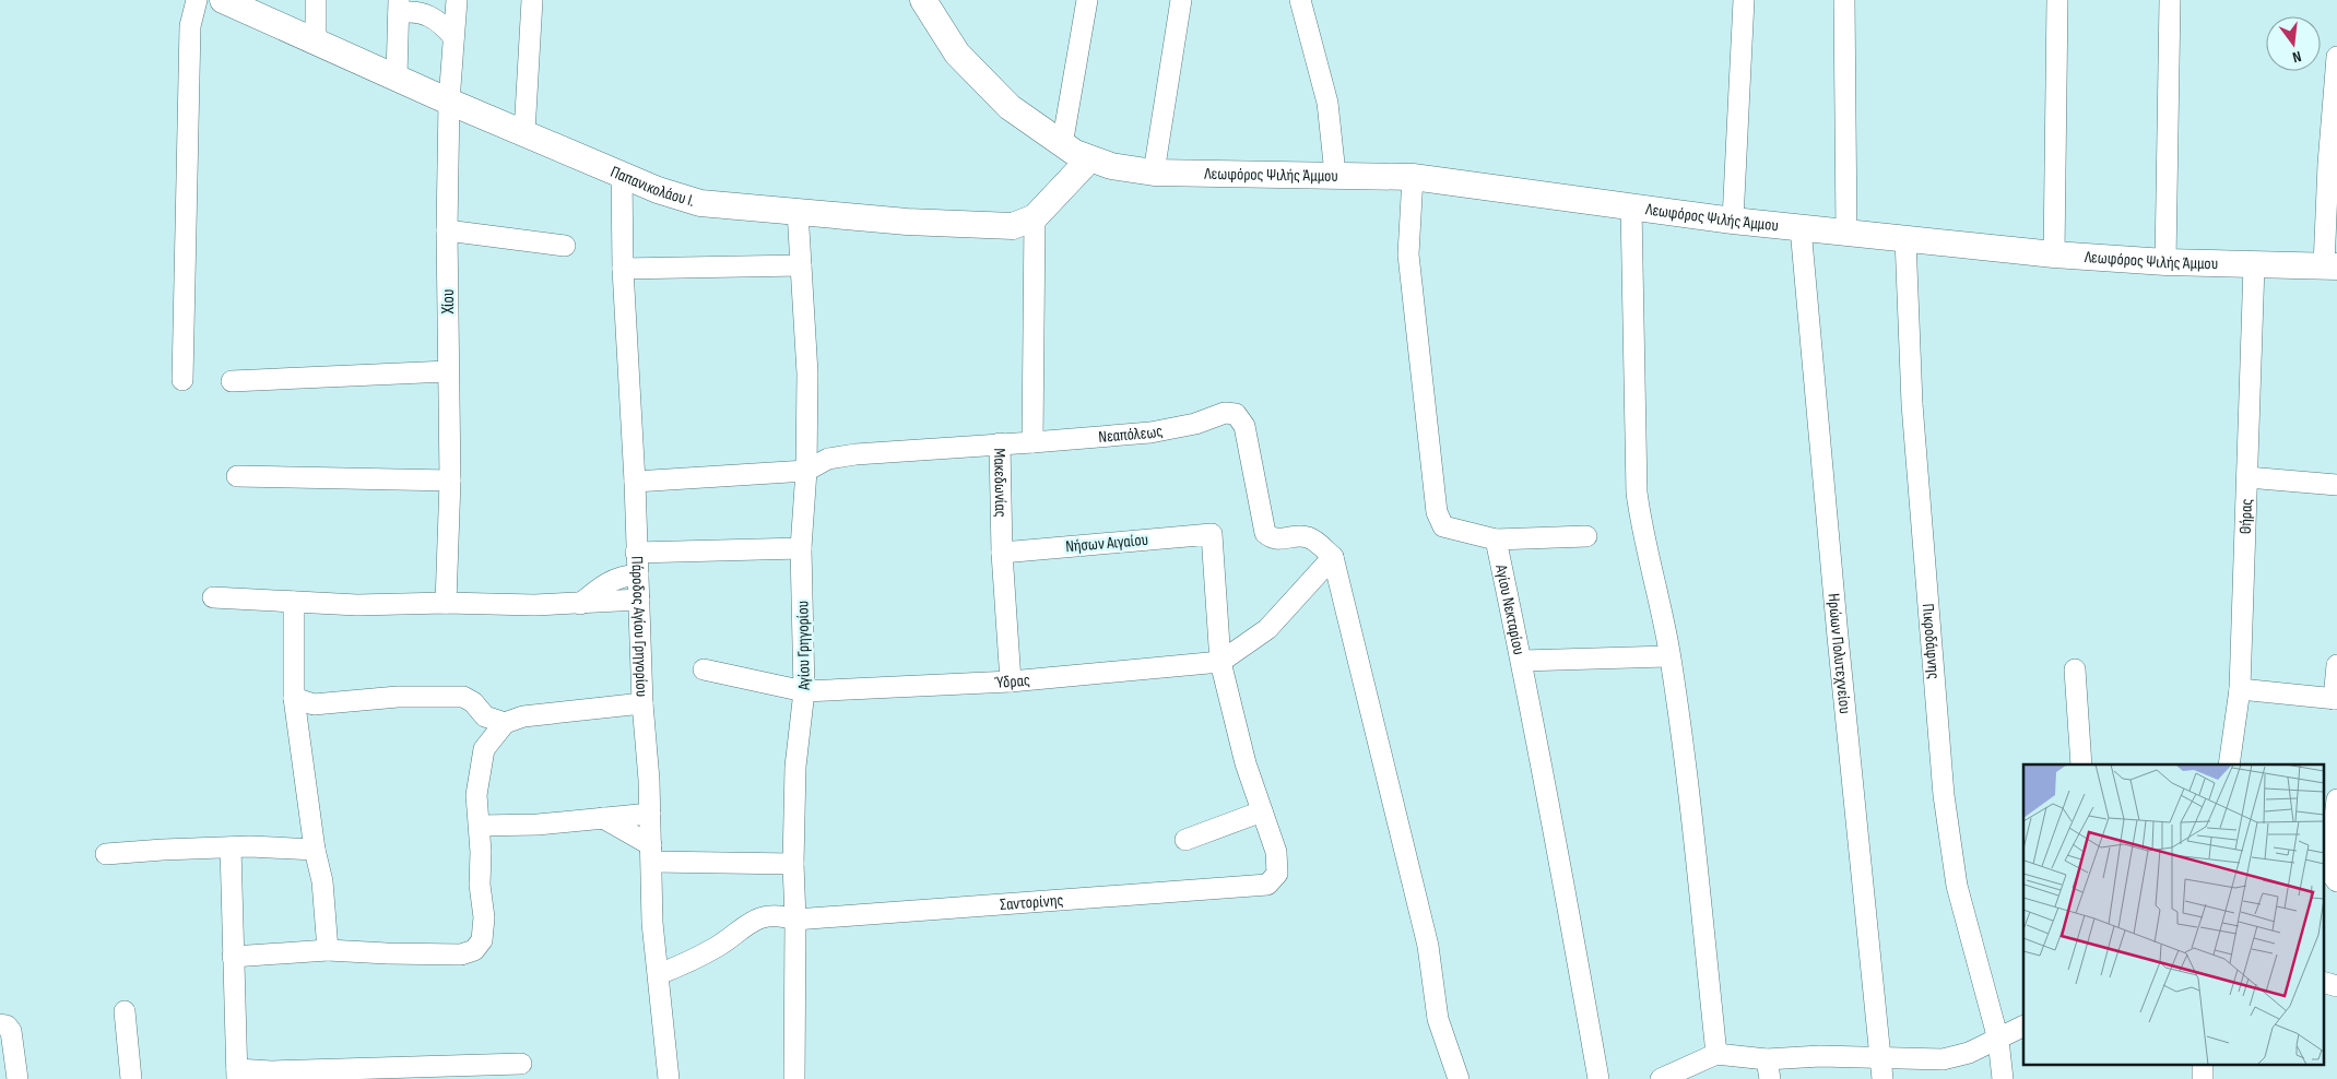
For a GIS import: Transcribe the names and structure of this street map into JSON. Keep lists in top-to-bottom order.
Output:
{
  "streets": {
    "street": [
      "Λεωφόρος Ψιλής Άμμου",
      "Παπανικολάου Ι.",
      "Χίου",
      "Νεαπόλεως",
      "Μακεδωνίας",
      "Θήρας",
      "Νήσων Αιγαίου",
      "Αγίου Νεκταρίου",
      "Πάροδος Αγίου Γρηγορίου",
      "Πικροδάφνης",
      "Αγίου Γρηγορίου",
      "Ηρώων Πολυτεχνείου",
      "Ύδρας",
      "Σαντορίνης"
    ]
  },
  "crossings": [
    ["Λεωφόρος Ψιλής Άμμου", "Θήρας"],
    ["Λεωφόρος Ψιλής Άμμου", "Πικροδάφνης"],
    ["Λεωφόρος Ψιλής Άμμου", "Ηρώων Πολυτεχνείου"],
    ["Παπανικολάου Ι.", "Χίου"],
    ["Παπανικολάου Ι.", "Μακεδωνίας"],
    ["Παπανικολάου Ι.", "Πάροδος Αγίου Γρηγορίου"],
    ["Παπανικολάου Ι.", "Αγίου Γρηγορίου"],
    ["Νεαπόλεως", "Μακεδωνίας"],
    ["Μακεδωνίας", "Νήσων Αιγαίου"],
    ["Μακεδωνίας", "Ύδρας"],
    ["Νήσων Αιγαίου", "Ύδρας"],
    ["Πάροδος Αγίου Γρηγορίου", "Σαντορίνης"],
    ["Αγίου Γρηγορίου", "Ύδρας"],
    ["Αγίου Γρηγορίου", "Σαντορίνης"]
  ],
  "north": "bottom"
}
